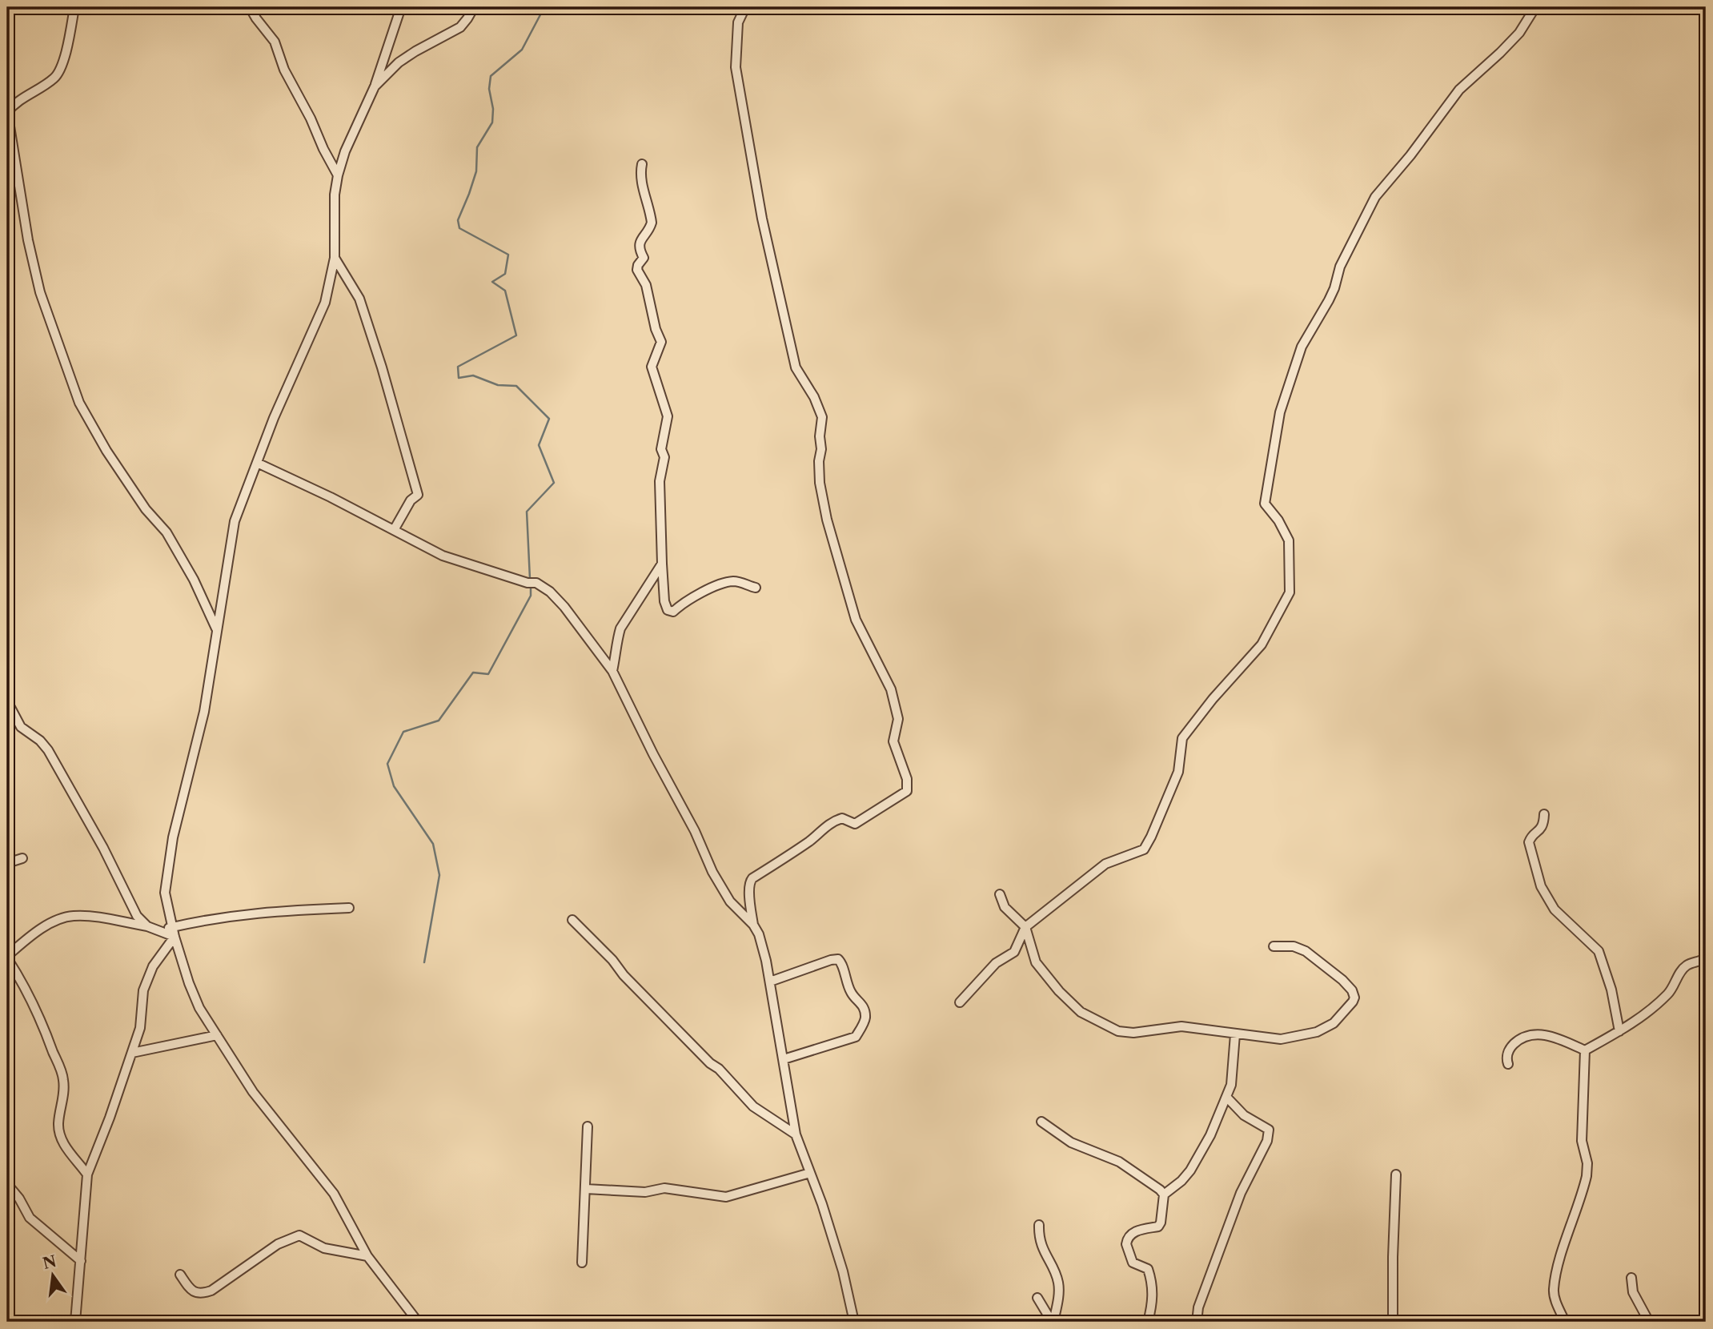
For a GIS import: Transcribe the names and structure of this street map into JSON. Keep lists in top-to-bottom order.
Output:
{
  "north": "top"
}
